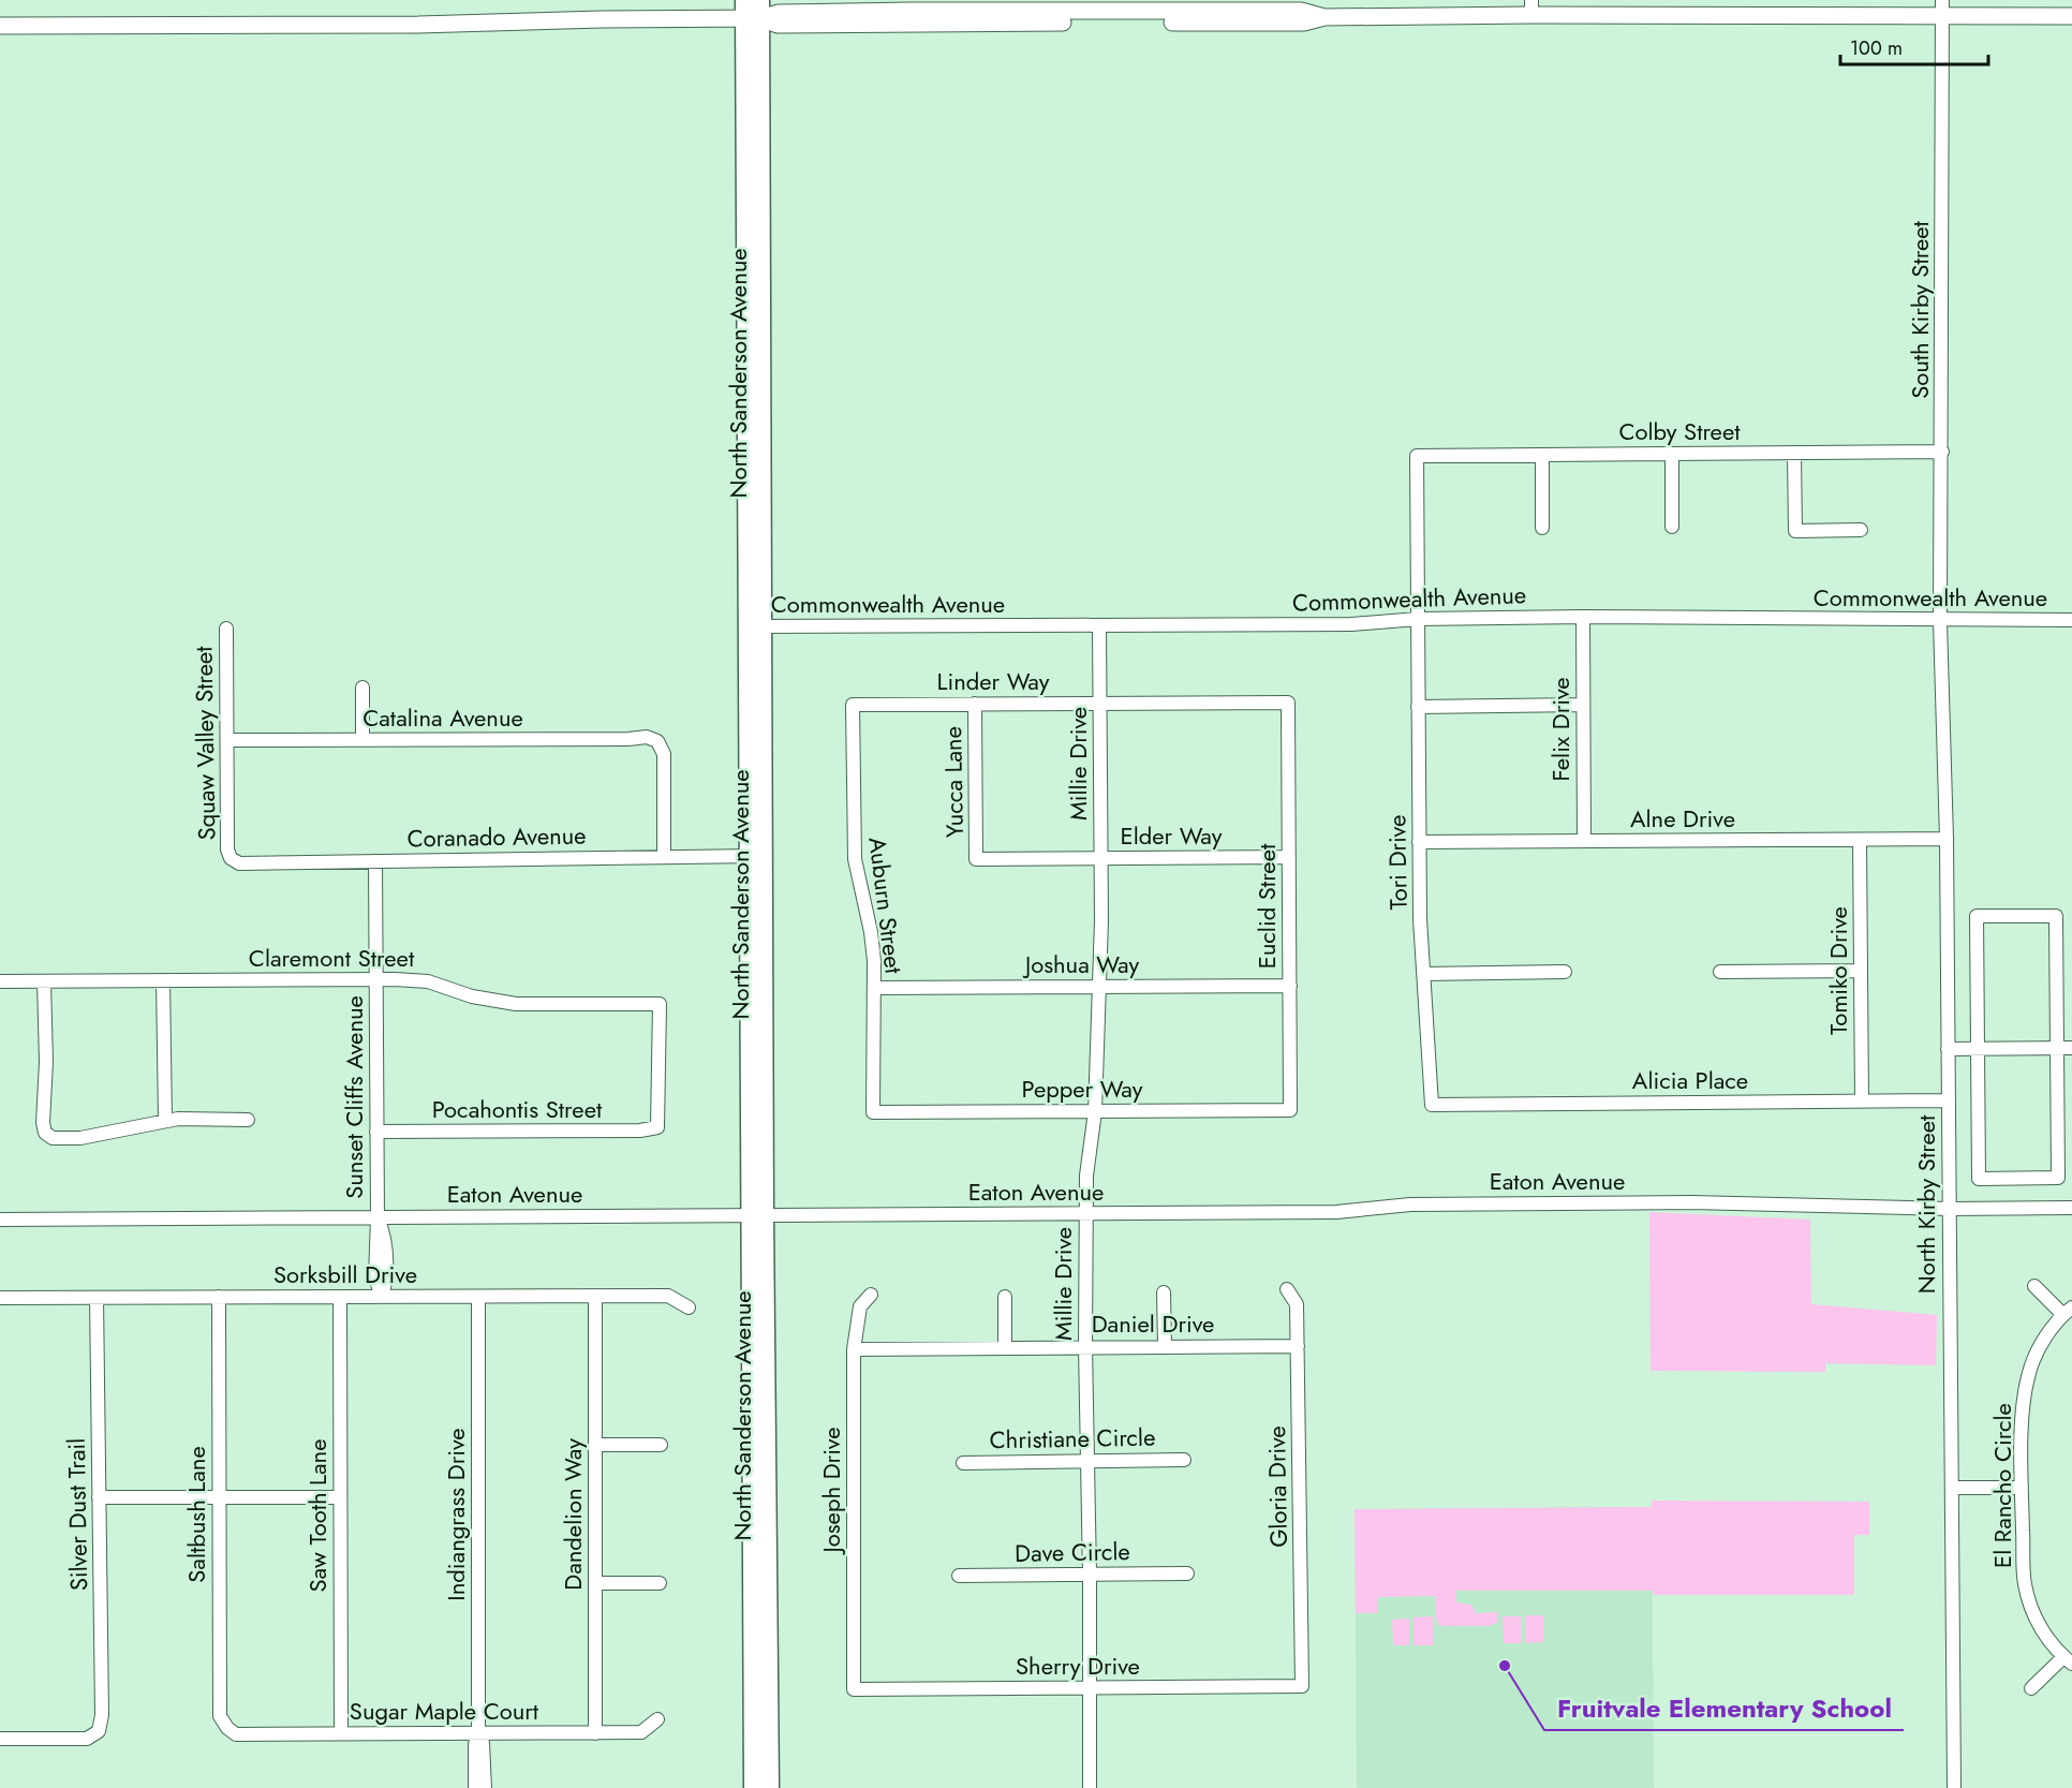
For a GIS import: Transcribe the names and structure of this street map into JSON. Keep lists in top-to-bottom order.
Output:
{
  "streets": {
    "highway": ["North Sanderson Avenue"],
    "street": [
      "South Kirby Street",
      "Colby Street",
      "Commonwealth Avenue",
      "Linder Way",
      "Catalina Avenue",
      "Felix Drive",
      "Squaw Valley Street",
      "Millie Drive",
      "Yucca Lane",
      "Alne Drive",
      "Elder Way",
      "Coranado Avenue",
      "Tori Drive",
      "Auburn Street",
      "Euclid Street",
      "Claremont Street",
      "Joshua Way",
      "Tomiko Drive",
      "Alicia Place",
      "Pepper Way",
      "Sunset Cliffs Avenue",
      "Pocahontis Street",
      "Eaton Avenue",
      "North Kirby Street",
      "Sorksbill Drive",
      "Daniel Drive",
      "Christiane Circle",
      "El Rancho Circle",
      "Gloria Drive",
      "Joseph Drive",
      "Silver Dust Trail",
      "Saltbush Lane",
      "Indiangrass Drive",
      "Dandelion Way",
      "Saw Tooth Lane",
      "Dave Circle",
      "Sherry Drive",
      "Sugar Maple Court"
    ]
  },
  "crossings": [
    ["South Kirby Street", "Colby Street"],
    ["South Kirby Street", "Commonwealth Avenue"],
    ["South Kirby Street", "North Kirby Street"],
    ["North Sanderson Avenue", "Commonwealth Avenue"],
    ["North Sanderson Avenue", "Coranado Avenue"],
    ["North Sanderson Avenue", "Eaton Avenue"],
    ["Colby Street", "Tori Drive"],
    ["Commonwealth Avenue", "Felix Drive"],
    ["Commonwealth Avenue", "Millie Drive"],
    ["Commonwealth Avenue", "Tori Drive"],
    ["Commonwealth Avenue", "North Kirby Street"],
    ["Linder Way", "Millie Drive"],
    ["Linder Way", "Yucca Lane"],
    ["Linder Way", "Auburn Street"],
    ["Linder Way", "Euclid Street"],
    ["Catalina Avenue", "Squaw Valley Street"],
    ["Catalina Avenue", "Coranado Avenue"],
    ["Felix Drive", "Alne Drive"],
    ["Squaw Valley Street", "Coranado Avenue"],
    ["Millie Drive", "Elder Way"],
    ["Millie Drive", "Joshua Way"],
    ["Millie Drive", "Pepper Way"],
    ["Millie Drive", "Eaton Avenue"],
    ["Millie Drive", "Daniel Drive"],
    ["Millie Drive", "Christiane Circle"],
    ["Millie Drive", "Dave Circle"],
    ["Millie Drive", "Sherry Drive"],
    ["Yucca Lane", "Elder Way"],
    ["Alne Drive", "Tori Drive"],
    ["Alne Drive", "Tomiko Drive"],
    ["Alne Drive", "North Kirby Street"],
    ["Elder Way", "Euclid Street"],
    ["Coranado Avenue", "Sunset Cliffs Avenue"],
    ["Tori Drive", "Alicia Place"],
    ["Auburn Street", "Joshua Way"],
    ["Auburn Street", "Pepper Way"],
    ["Euclid Street", "Joshua Way"],
    ["Euclid Street", "Pepper Way"],
    ["Claremont Street", "Sunset Cliffs Avenue"],
    ["Claremont Street", "Pocahontis Street"],
    ["Tomiko Drive", "Alicia Place"],
    ["Alicia Place", "North Kirby Street"],
    ["Sunset Cliffs Avenue", "Pocahontis Street"],
    ["Sunset Cliffs Avenue", "Eaton Avenue"],
    ["Sunset Cliffs Avenue", "Sorksbill Drive"],
    ["Eaton Avenue", "North Kirby Street"],
    ["Sorksbill Drive", "Silver Dust Trail"],
    ["Sorksbill Drive", "Saltbush Lane"],
    ["Sorksbill Drive", "Indiangrass Drive"],
    ["Sorksbill Drive", "Dandelion Way"],
    ["Sorksbill Drive", "Saw Tooth Lane"],
    ["Daniel Drive", "Gloria Drive"],
    ["Daniel Drive", "Joseph Drive"],
    ["Gloria Drive", "Sherry Drive"],
    ["Joseph Drive", "Sherry Drive"],
    ["Saltbush Lane", "Sugar Maple Court"],
    ["Indiangrass Drive", "Sugar Maple Court"],
    ["Dandelion Way", "Sugar Maple Court"],
    ["Saw Tooth Lane", "Sugar Maple Court"]
  ],
  "places": ["Fruitvale Elementary School"],
  "scale_bar": "100 m"
}
